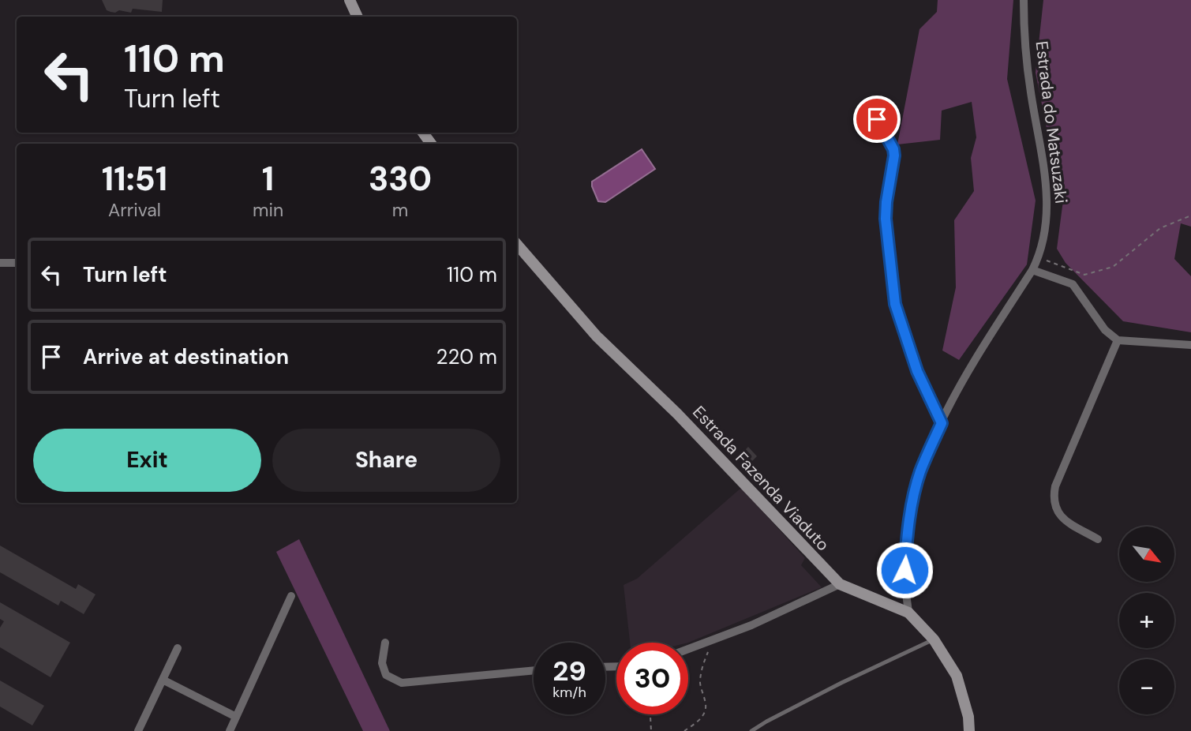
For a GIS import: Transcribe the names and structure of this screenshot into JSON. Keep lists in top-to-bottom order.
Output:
{
  "streets": {
    "street": ["Estrada do Matsuzaki", "Estrada Fazenda Viaduto"]
  },
  "crossings": [
    ["Estrada do Matsuzaki", "Estrada Fazenda Viaduto"]
  ],
  "north": "bottom right",
  "page": {
    "turn": ["110 m", "Turn left"],
    "eta": [
      "11:51",
      "Arrival",
      "1",
      "min",
      "330",
      "m"
    ],
    "list": [
      {
        "name": "Turn left",
        "value": "110 m"
      },
      {
        "name": "Arrive at destination",
        "value": "220 m"
      }
    ],
    "buttons": ["Exit", "Share"],
    "map_buttons": ["+", "−"],
    "speed": "29 km/h",
    "limit": "30"
  }
}
